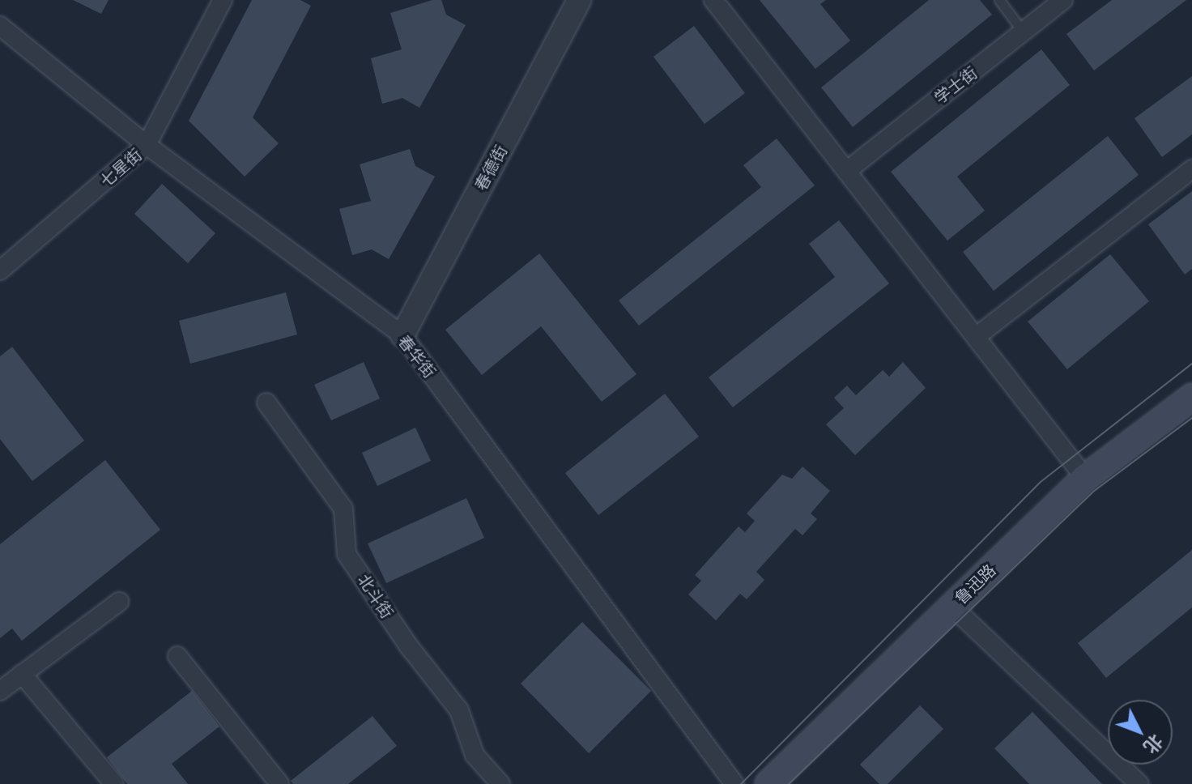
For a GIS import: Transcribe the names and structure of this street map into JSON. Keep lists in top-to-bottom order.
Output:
{
  "streets": {
    "main road": ["鲁迅路"],
    "street": [
      "学士街",
      "七星街",
      "春德街",
      "春华街",
      "北斗街"
    ]
  },
  "crossings": [
    ["七星街", "春华街"],
    ["春德街", "春华街"]
  ],
  "north": "bottom right"
}
